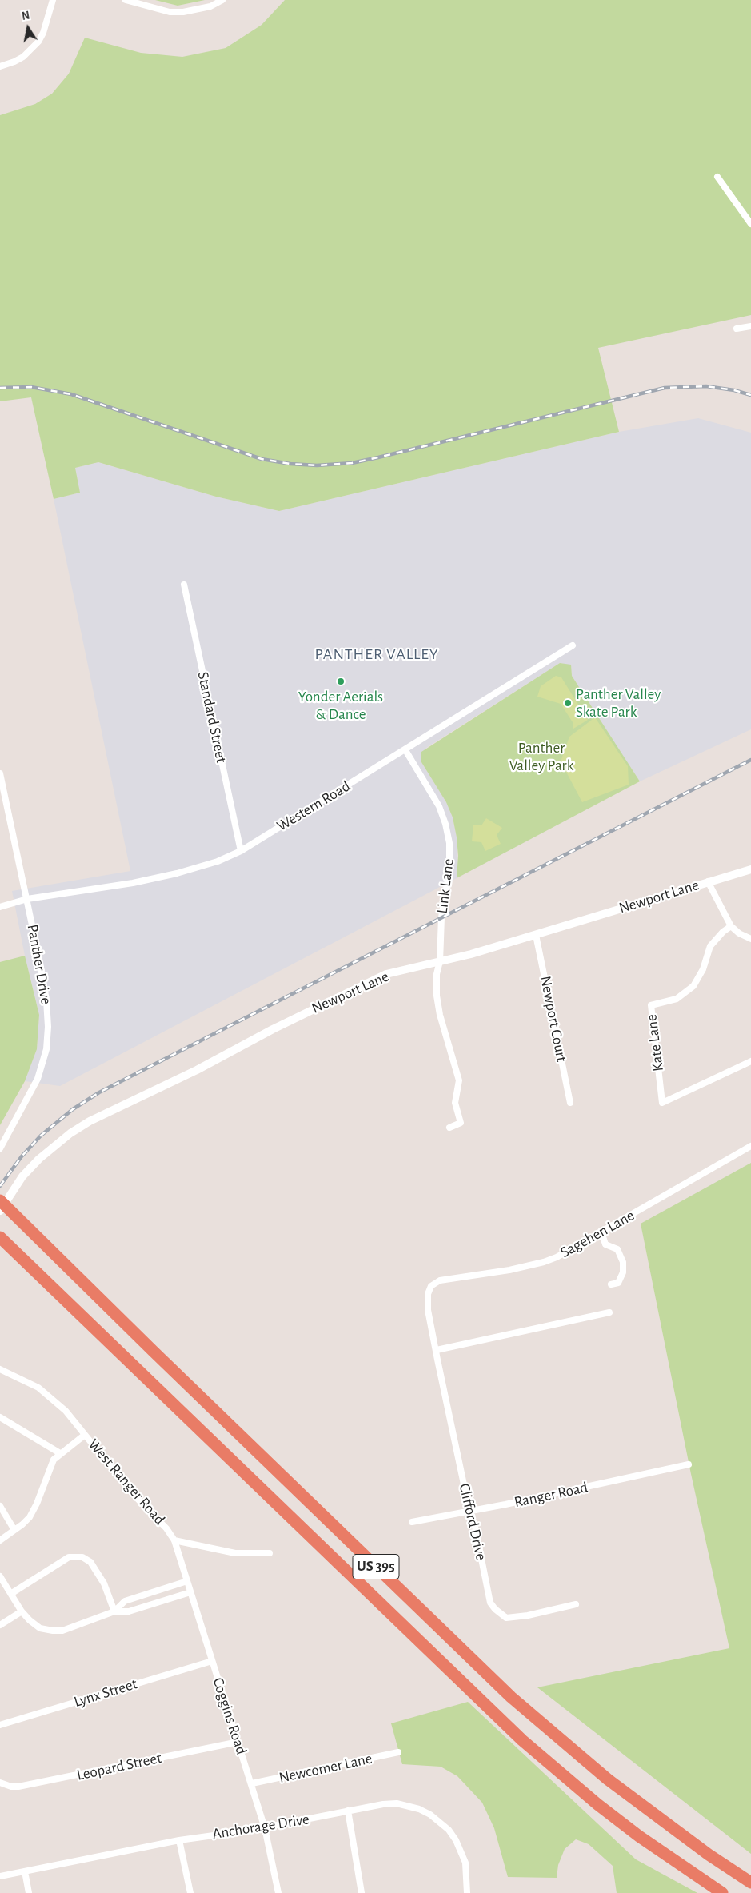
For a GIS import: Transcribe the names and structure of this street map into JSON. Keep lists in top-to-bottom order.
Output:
{
  "streets": {
    "highway": ["US 395"],
    "street": [
      "Standard Street",
      "Western Road",
      "Link Lane",
      "Newport Lane",
      "Panther Drive",
      "Newport Court",
      "Kate Lane",
      "Sagehen Lane",
      "West Ranger Road",
      "Ranger Road",
      "Clifford Drive",
      "Lynx Street",
      "Coggins Road",
      "Leopard Street",
      "Newcomer Lane",
      "Anchorage Drive"
    ]
  },
  "crossings": [
    ["Standard Street", "Western Road"],
    ["Western Road", "Link Lane"],
    ["Western Road", "Panther Drive"],
    ["Link Lane", "Newport Lane"],
    ["Newport Lane", "Newport Court"],
    ["Sagehen Lane", "Clifford Drive"],
    ["West Ranger Road", "Coggins Road"],
    ["Ranger Road", "Clifford Drive"],
    ["Lynx Street", "Coggins Road"],
    ["Coggins Road", "Leopard Street"],
    ["Coggins Road", "Newcomer Lane"],
    ["Coggins Road", "Anchorage Drive"]
  ],
  "districts": ["PANTHER VALLEY"],
  "parks": ["Panther Valley Park"],
  "places": ["Yonder Aerials & Dance", "Panther Valley Skate Park"],
  "north": "top"
}
